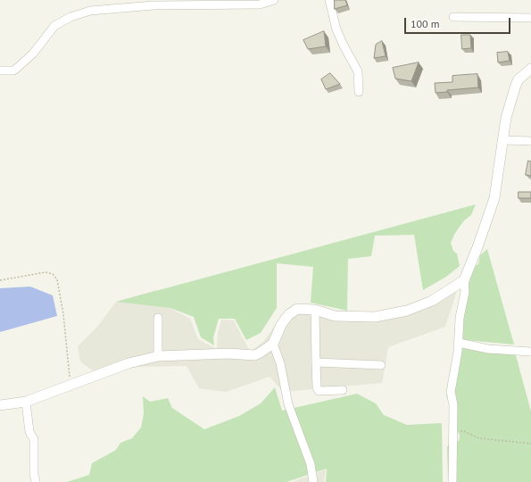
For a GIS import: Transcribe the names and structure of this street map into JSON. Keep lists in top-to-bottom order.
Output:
{
  "scale_bar": "100 m"
}
